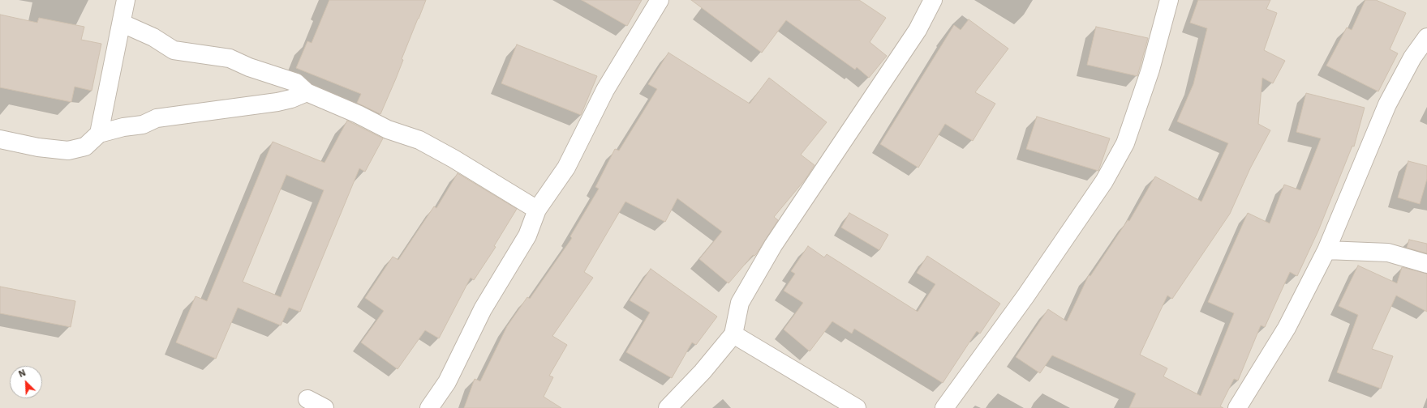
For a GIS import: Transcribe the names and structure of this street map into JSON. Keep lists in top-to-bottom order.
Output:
{
  "north": "top left"
}
